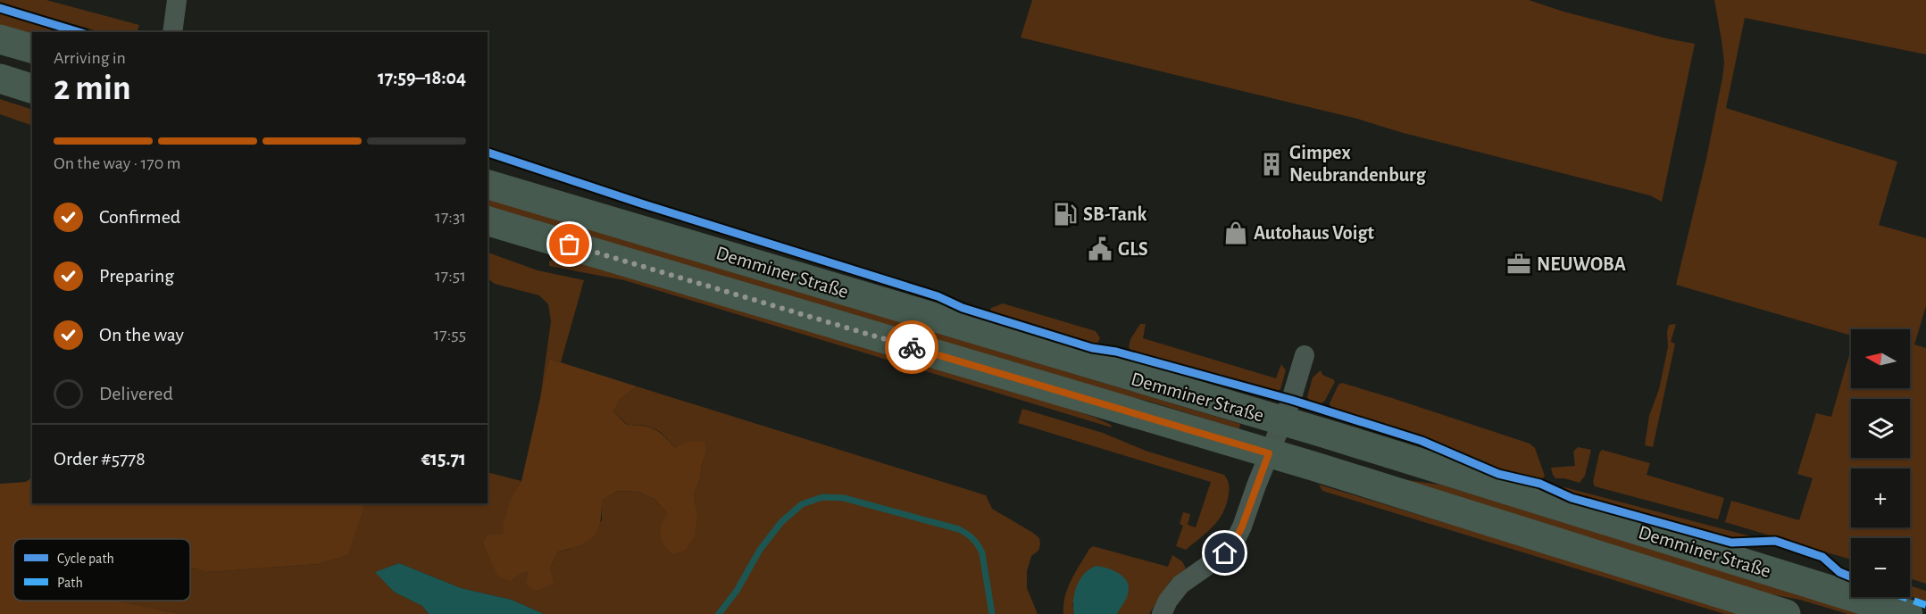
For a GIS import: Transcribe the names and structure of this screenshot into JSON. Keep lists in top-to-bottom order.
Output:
{
  "streets": {
    "main road": ["Demminer Straße"]
  },
  "places": {
    "building": ["Gimpex Neubrandenburg"],
    "fuel station": ["SB-Tank"],
    "shop": ["Autohaus Voigt"],
    "public building": ["GLS"],
    "office": ["NEUWOBA"]
  },
  "legend": ["Cycle path", "Path"],
  "north": "left",
  "page": {
    "heading": ["2 min", "Arriving in", "17:59–18:04"],
    "panel": ["Order #5778", "€15.71"],
    "bar": "On the way · 170 m",
    "list": [
      ["Confirmed", "17:31"],
      ["Preparing", "17:51"],
      ["On the way", "17:55"],
      "Delivered"
    ],
    "map_buttons": ["+", "−"]
  }
}
